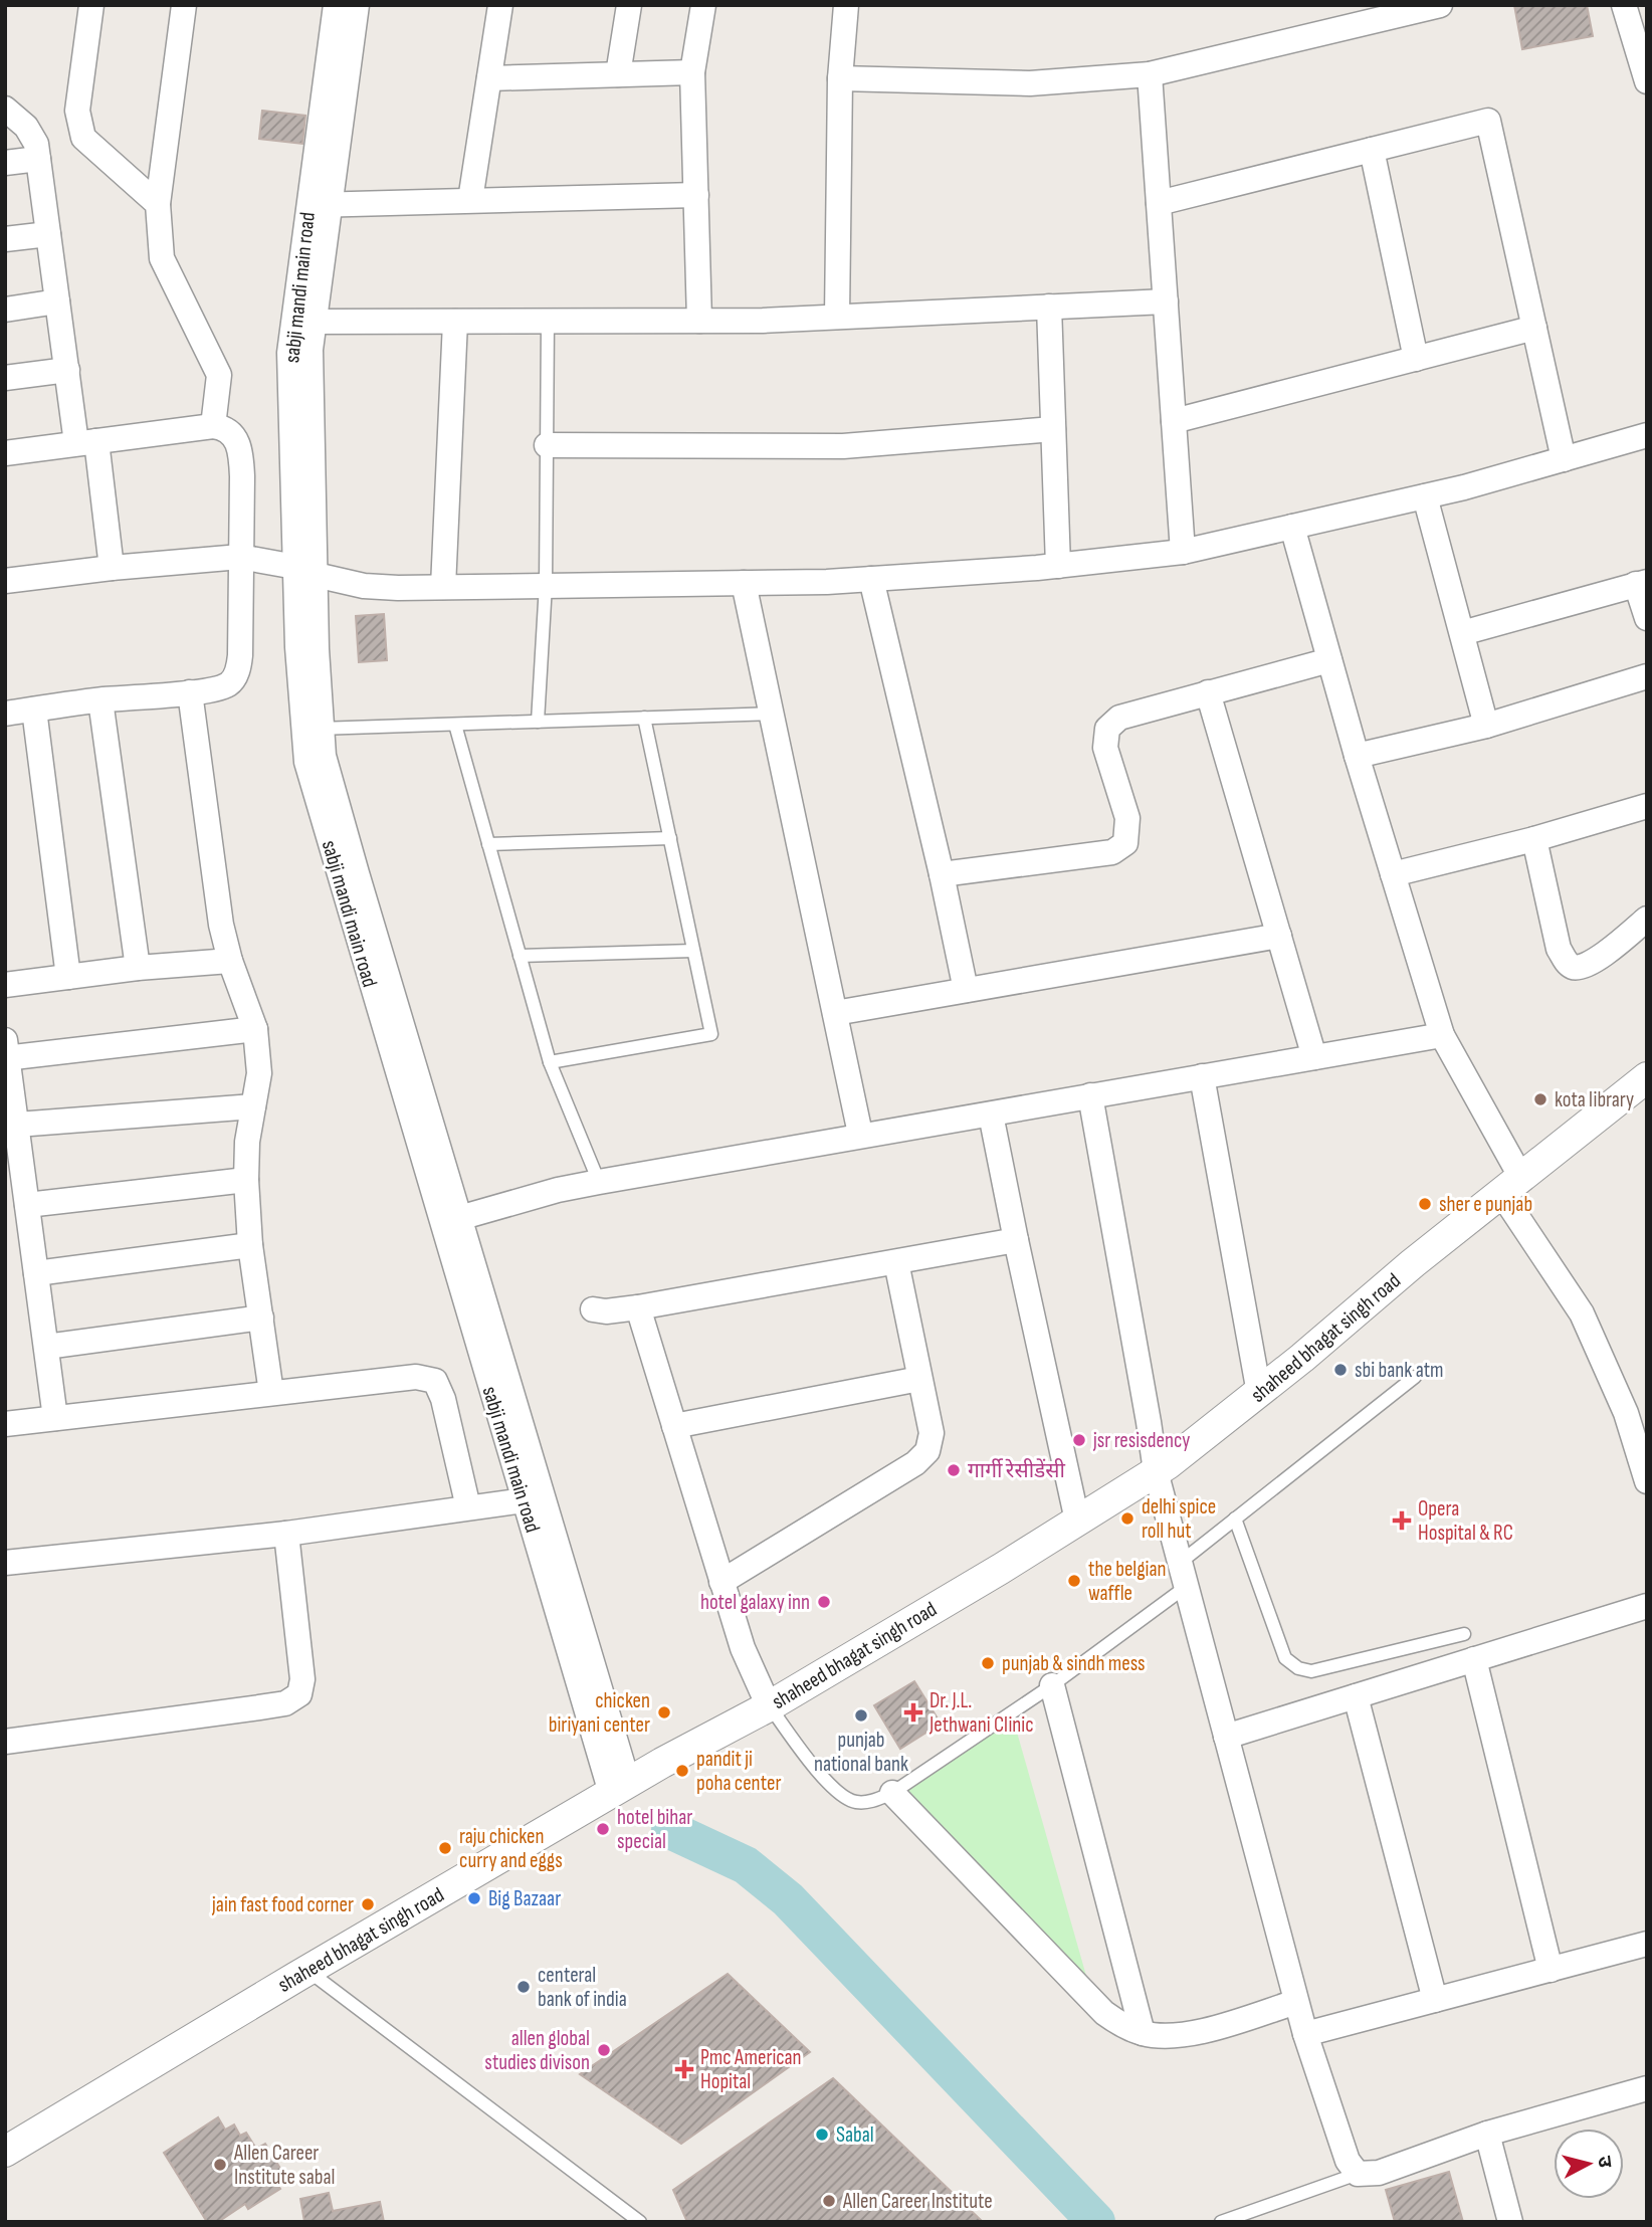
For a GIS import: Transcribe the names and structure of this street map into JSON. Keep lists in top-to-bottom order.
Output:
{
  "streets": {
    "street": ["sabji mandi main road", "shaheed bhagat singh road"]
  },
  "crossings": [
    ["sabji mandi main road", "shaheed bhagat singh road"]
  ],
  "places": {
    "other": [
      "kota library",
      "sher e punjab",
      "sbi bank atm",
      "jsr resisdency",
      "गार्गी रेसीडेंसी",
      "delhi spice roll hut",
      "the belgian waffle",
      "hotel galaxy inn",
      "punjab & sindh mess",
      "chicken biriyani center",
      "punjab national bank",
      "pandit ji poha center",
      "hotel bihar special",
      "raju chicken curry and eggs",
      "Big Bazaar",
      "jain fast food corner",
      "centeral bank of india",
      "allen global studies divison",
      "Sabal",
      "Allen Career Institute sabal",
      "Allen Career Institute"
    ],
    "health": ["Opera Hospital & RC", "Dr. J.L. Jethwani Clinic", "Pmc American Hopital"]
  },
  "north": "right"
}
